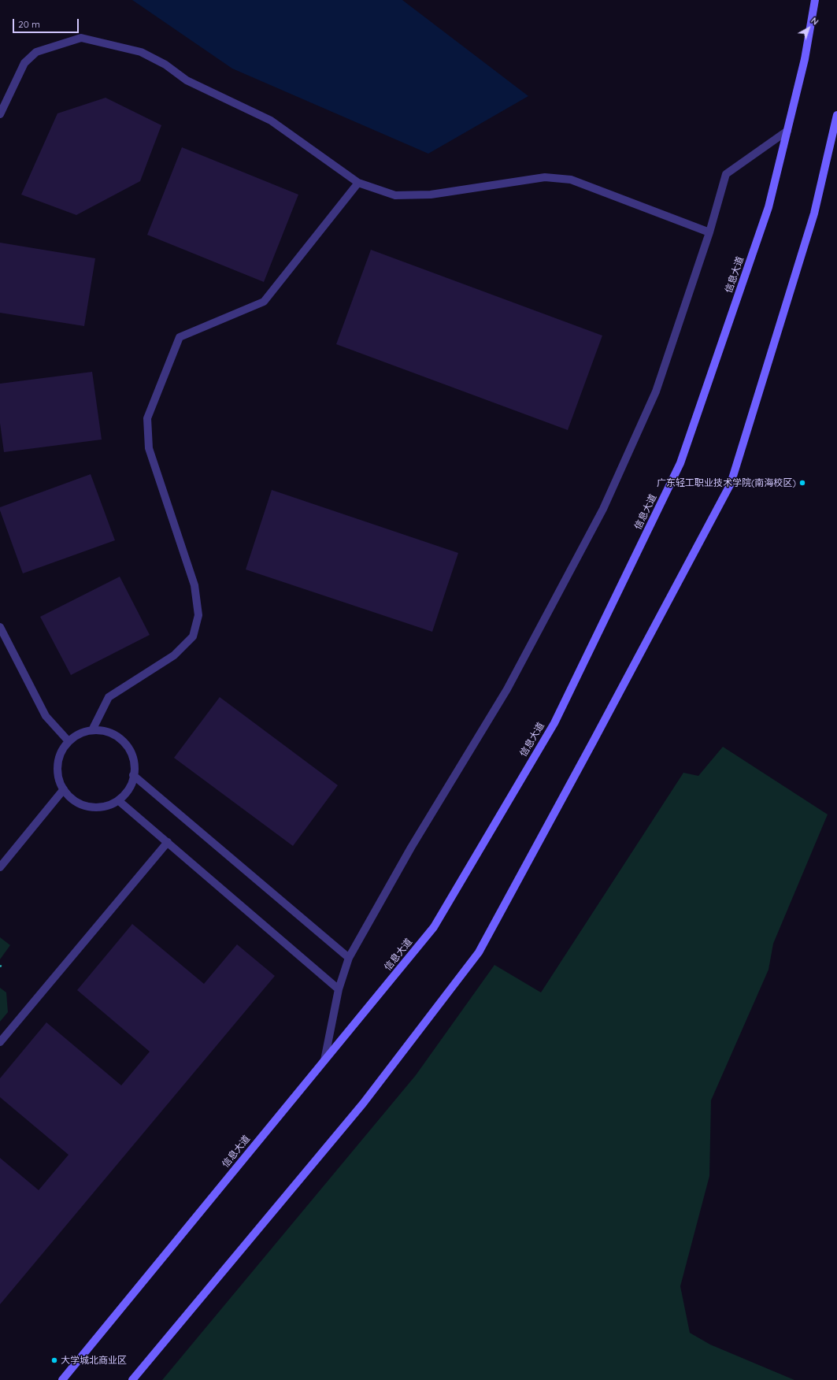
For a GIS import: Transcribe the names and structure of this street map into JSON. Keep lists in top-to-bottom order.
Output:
{
  "streets": {
    "main road": ["信息大道"]
  },
  "places": ["广东轻工职业技术学院(南海校区)", "大学城北商业区"],
  "scale_bar": "20 m",
  "north": "top right"
}
